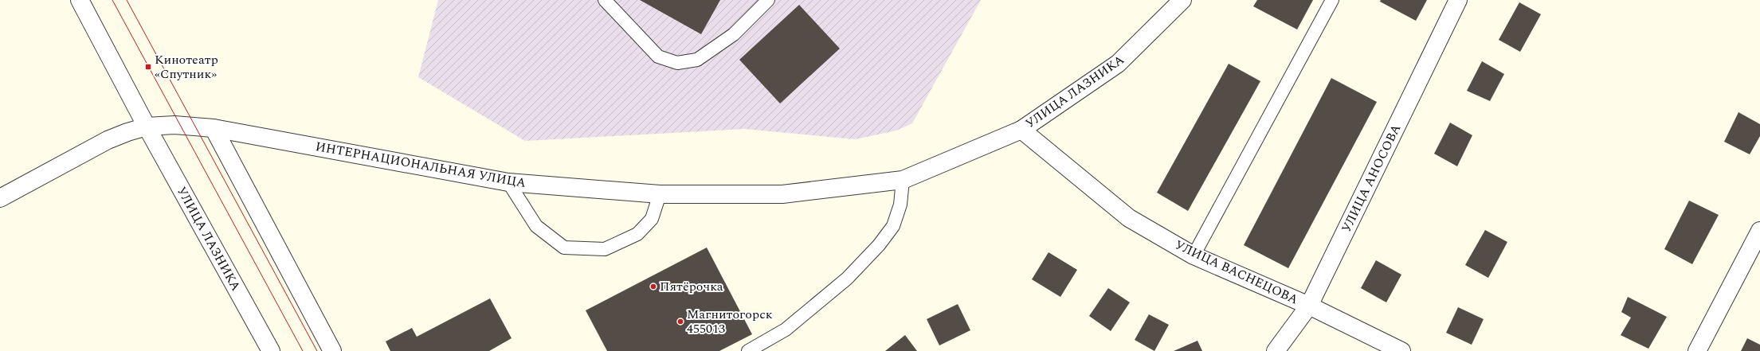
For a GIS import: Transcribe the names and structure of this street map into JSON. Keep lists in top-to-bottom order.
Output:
{
  "streets": {
    "street": [
      "УЛИЦА ЛАЗНИКА",
      "ИНТЕРНАЦИОНАЛЬНАЯ УЛИЦА",
      "УЛИЦА АНОСОВА",
      "УЛИЦА ВАСНЕЦОВА"
    ]
  },
  "crossings": [
    ["УЛИЦА ЛАЗНИКА", "ИНТЕРНАЦИОНАЛЬНАЯ УЛИЦА"],
    ["УЛИЦА ЛАЗНИКА", "УЛИЦА ВАСНЕЦОВА"],
    ["ИНТЕРНАЦИОНАЛЬНАЯ УЛИЦА", "УЛИЦА ВАСНЕЦОВА"],
    ["УЛИЦА АНОСОВА", "УЛИЦА ВАСНЕЦОВА"]
  ],
  "places": {
    "transit": ["Кинотеатр «Спутник»"],
    "other": ["Пятёрочка", "Магнитогорск 455013"]
  }
}
